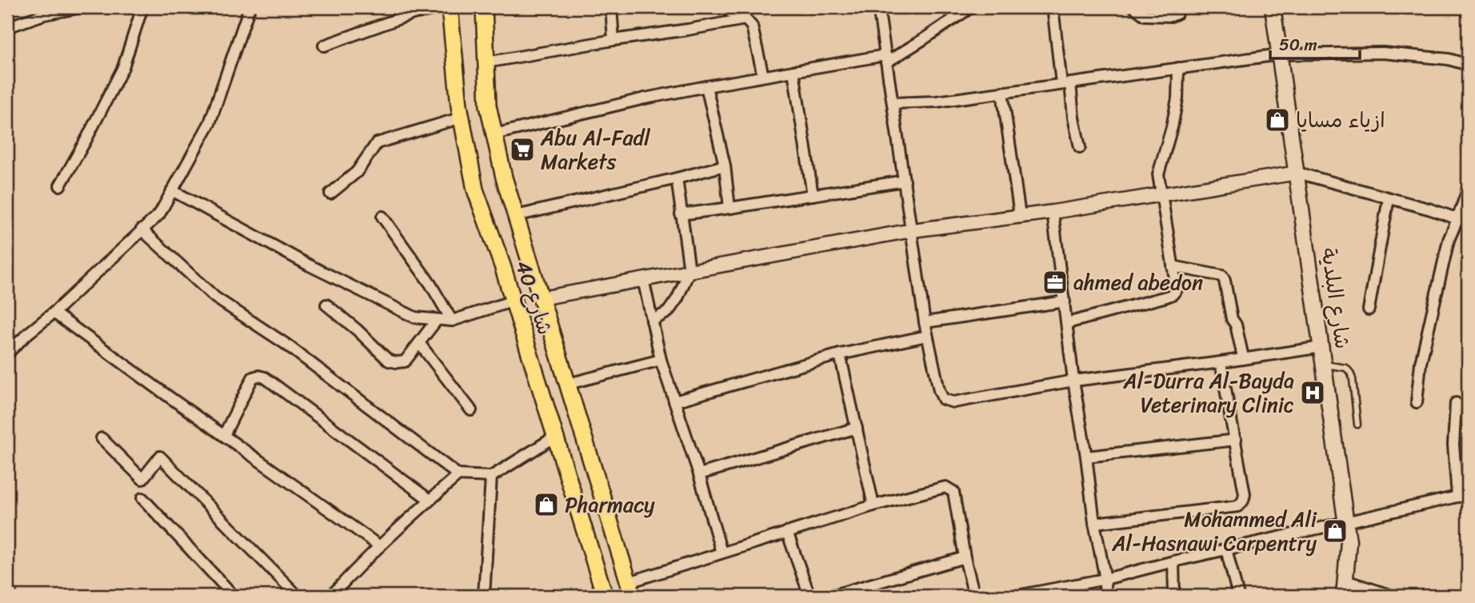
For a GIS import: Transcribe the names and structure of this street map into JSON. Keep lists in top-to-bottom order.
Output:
{
  "streets": {
    "main road": ["شارع 40", "شارع البلدية"]
  },
  "places": {
    "shop": ["ازياء مسايا", "Pharmacy", "Mohammed Ali Al-Hasnawi Carpentry"],
    "supermarket": ["Abu Al-Fadl Markets"],
    "office": ["ahmed abedon"],
    "hospital": ["Al-Durra Al-Bayda Veterinary Clinic"]
  },
  "scale_bar": "50 m"
}
